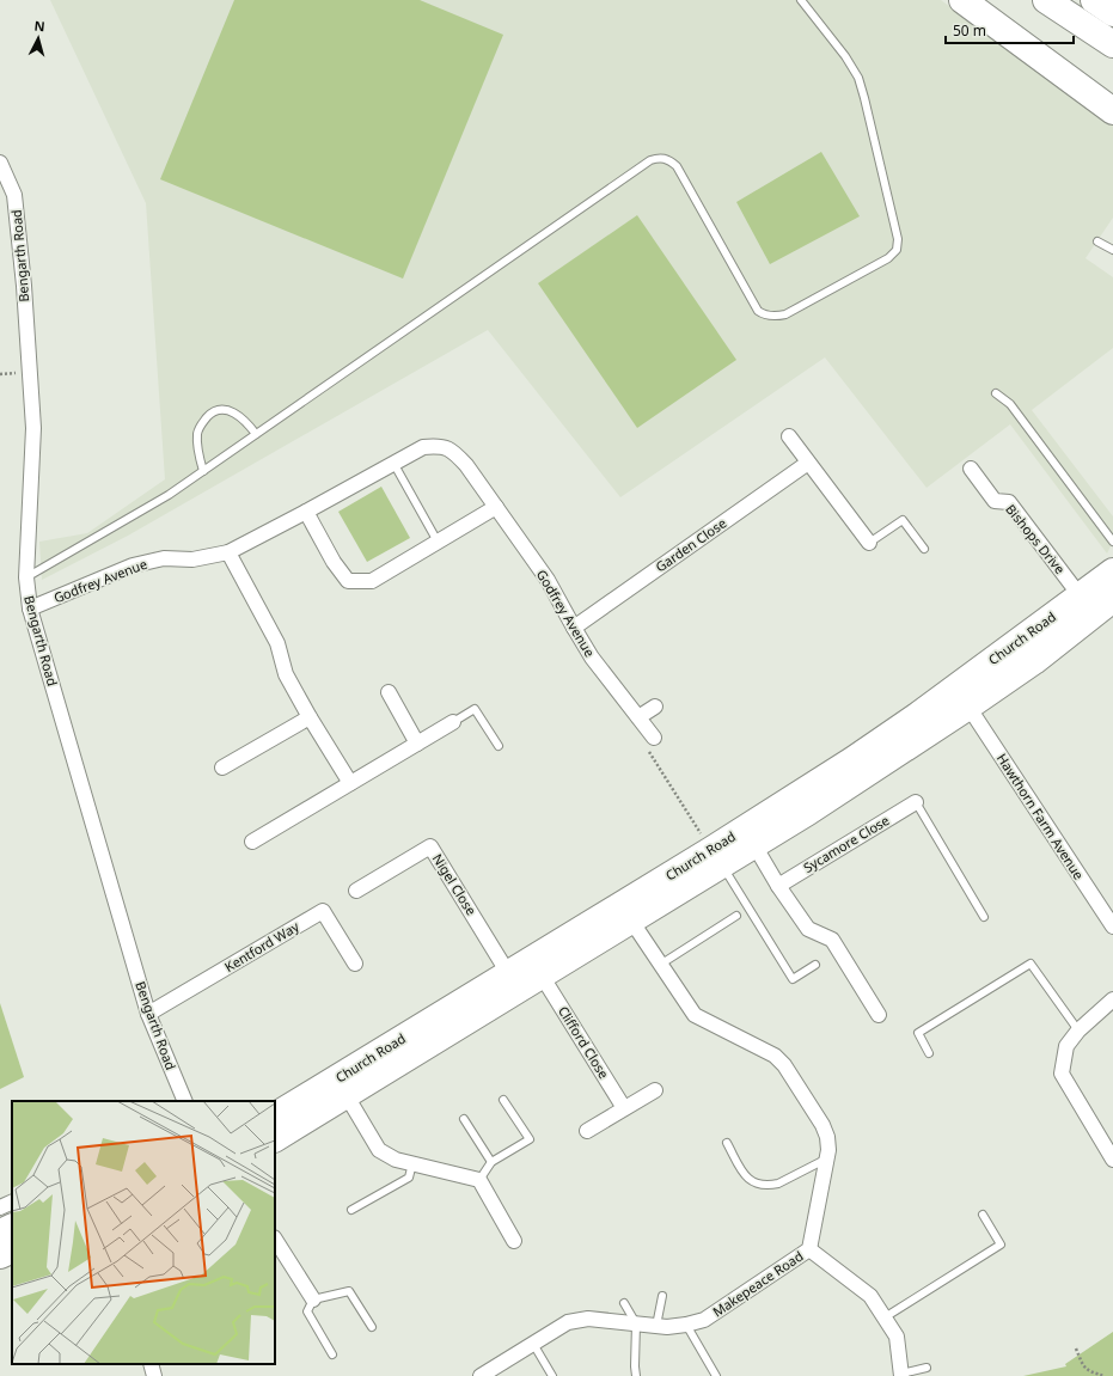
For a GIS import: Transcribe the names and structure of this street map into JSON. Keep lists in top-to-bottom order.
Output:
{
  "streets": {
    "highway": ["Church Road"],
    "street": [
      "Bengarth Road",
      "Bishops Drive",
      "Garden Close",
      "Godfrey Avenue",
      "Hawthorn Farm Avenue",
      "Sycamore Close",
      "Nigel Close",
      "Kentford Way",
      "Clifford Close",
      "Makepeace Road"
    ]
  },
  "crossings": [
    ["Bengarth Road", "Godfrey Avenue"],
    ["Bengarth Road", "Kentford Way"],
    ["Bishops Drive", "Church Road"],
    ["Garden Close", "Godfrey Avenue"],
    ["Church Road", "Hawthorn Farm Avenue"],
    ["Church Road", "Nigel Close"],
    ["Church Road", "Clifford Close"],
    ["Church Road", "Makepeace Road"]
  ],
  "scale_bar": "50 m",
  "north": "top"
}
